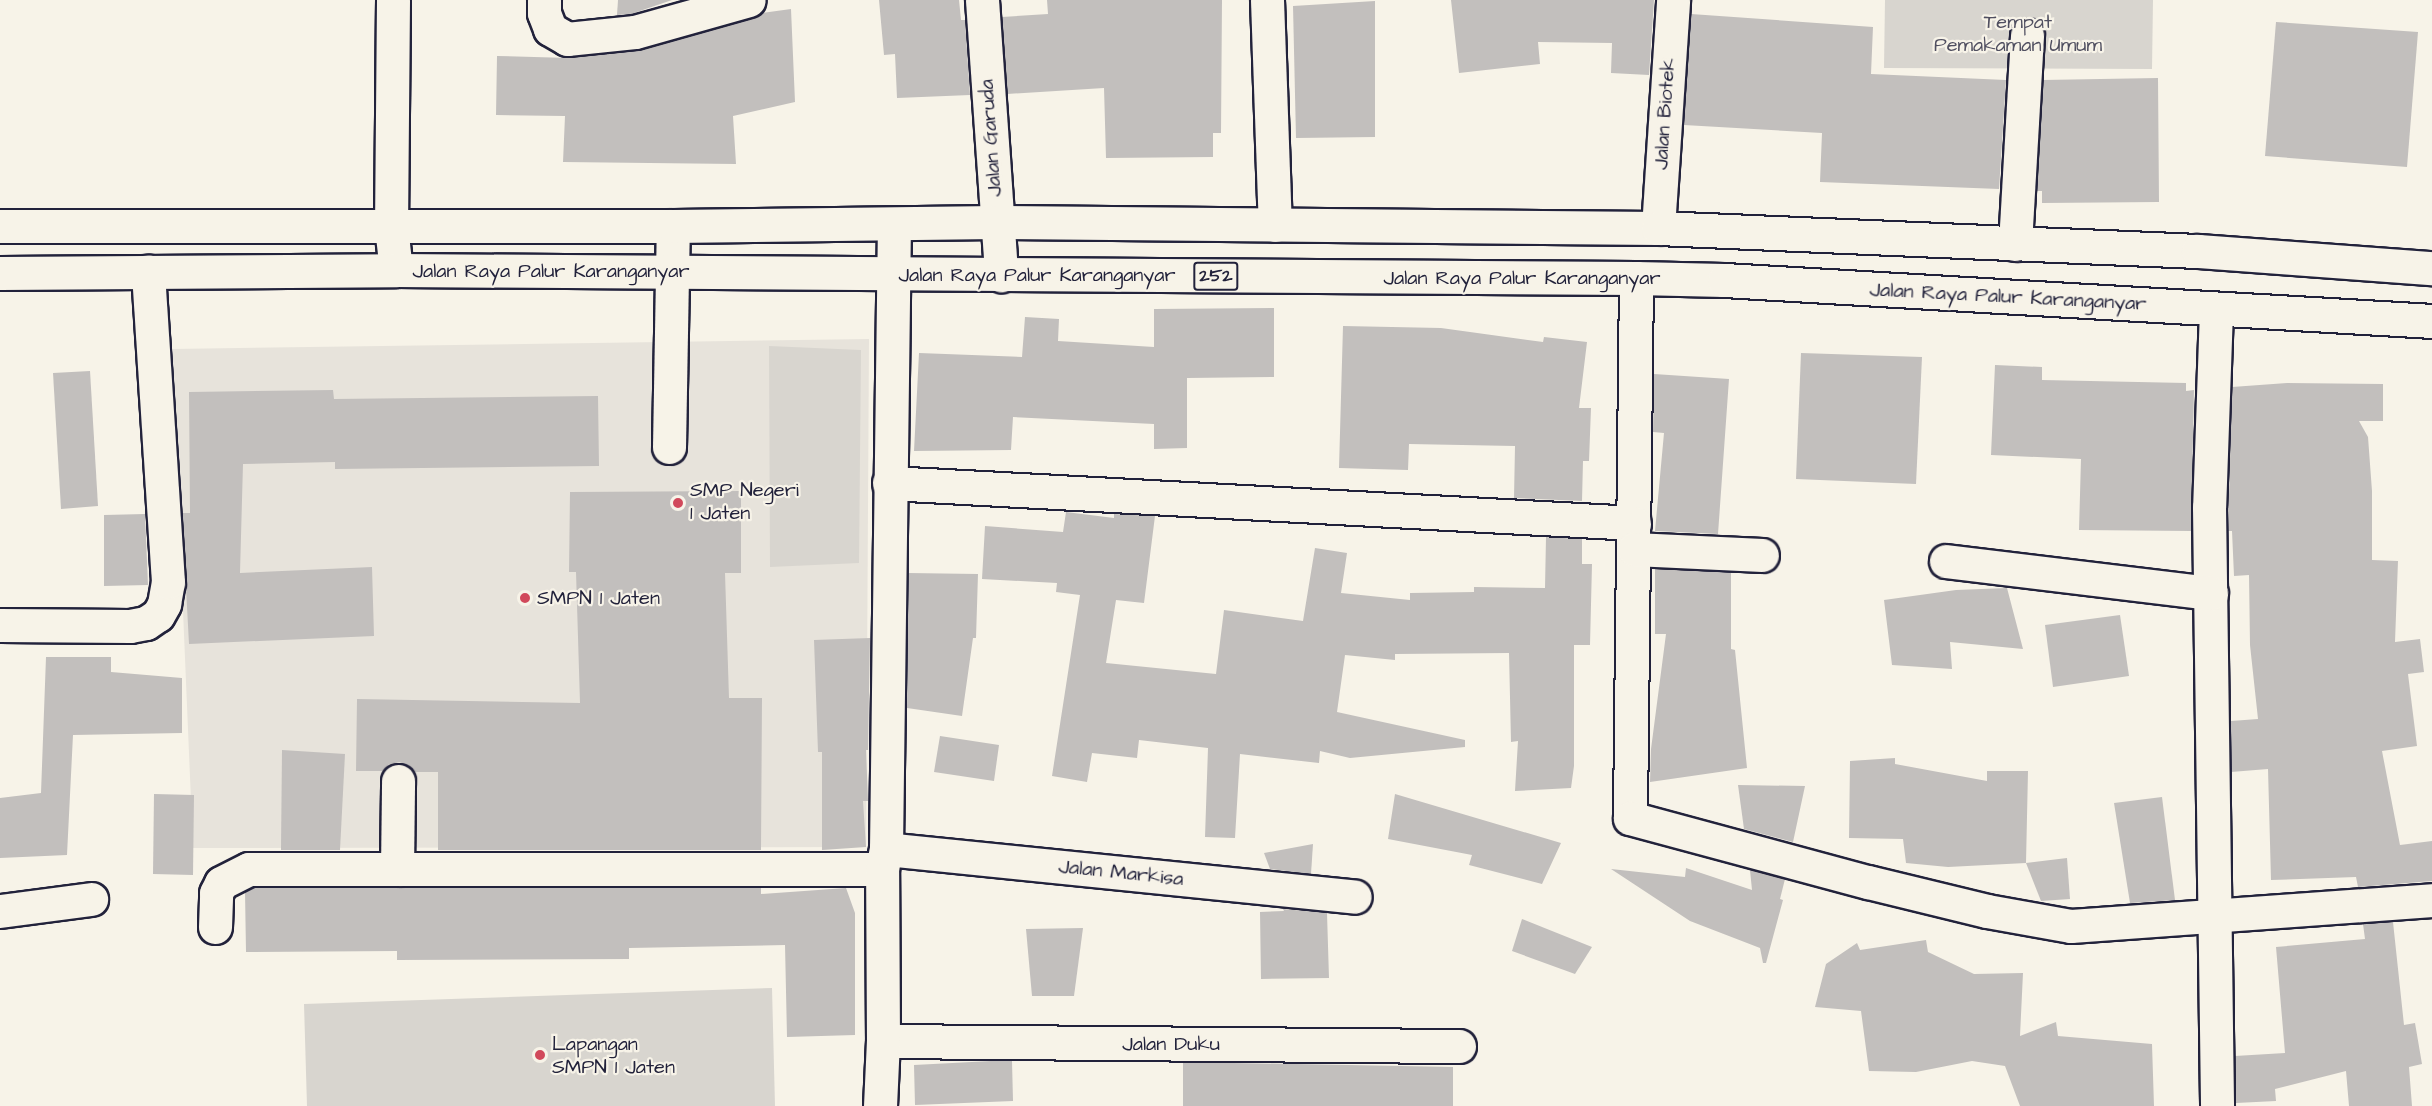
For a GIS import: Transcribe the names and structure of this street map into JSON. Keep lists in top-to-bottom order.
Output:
{
  "streets": {
    "street": [
      "Jalan Biotek",
      "Jalan Garuda",
      "Jalan Raya Palur Karanganyar",
      "252",
      "Jalan Markisa",
      "Jalan Duku"
    ]
  },
  "crossings": [
    ["Jalan Garuda", "Jalan Raya Palur Karanganyar"]
  ],
  "parks": ["Tempat Pemakaman Umum"],
  "places": ["SMP Negeri 1 Jaten", "SMPN 1 Jaten", "Lapangan SMPN 1 Jaten"]
}
